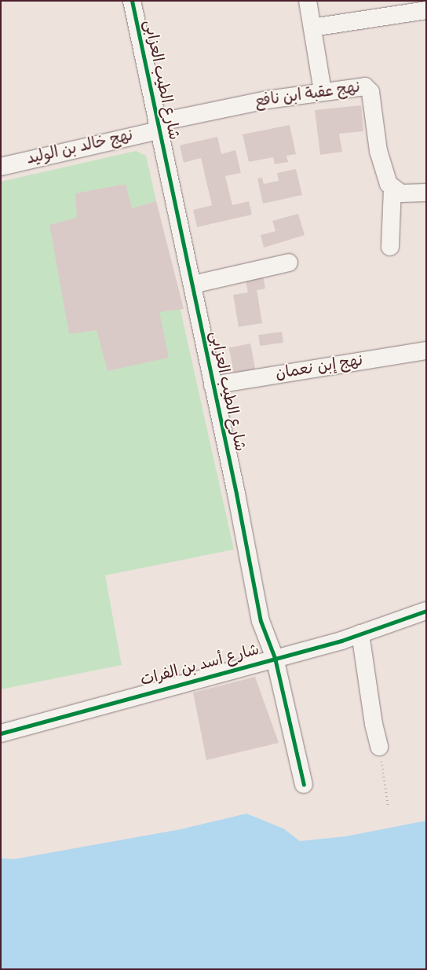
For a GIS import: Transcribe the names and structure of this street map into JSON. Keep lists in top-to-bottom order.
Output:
{
  "streets": {
    "street": [
      "شارع الطيب العزابى",
      "نهج عقبة ابن نافع",
      "نهج خالد بن الوليد",
      "نهج إبن نعمان",
      "شارع أسد بن الفرات"
    ]
  },
  "crossings": [
    ["شارع الطيب العزابى", "نهج عقبة ابن نافع"],
    ["شارع الطيب العزابى", "نهج خالد بن الوليد"],
    ["شارع الطيب العزابى", "نهج إبن نعمان"],
    ["شارع الطيب العزابى", "شارع أسد بن الفرات"],
    ["نهج عقبة ابن نافع", "نهج خالد بن الوليد"]
  ]
}
